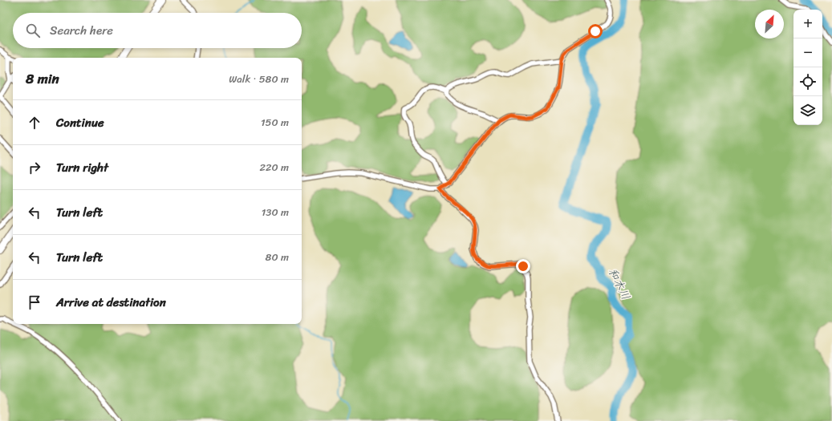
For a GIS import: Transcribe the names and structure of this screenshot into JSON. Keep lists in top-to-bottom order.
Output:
{
  "water": ["和木川"],
  "north": "top right",
  "page": {
    "map_buttons": ["+", "−"],
    "search": "Search here",
    "heading": ["8 min", "Walk · 580 m"],
    "list": [
      ["Continue", "150 m"],
      ["Turn right", "220 m"],
      ["Turn left", "130 m"],
      ["Turn left", "80 m"],
      "Arrive at destination"
    ]
  }
}
